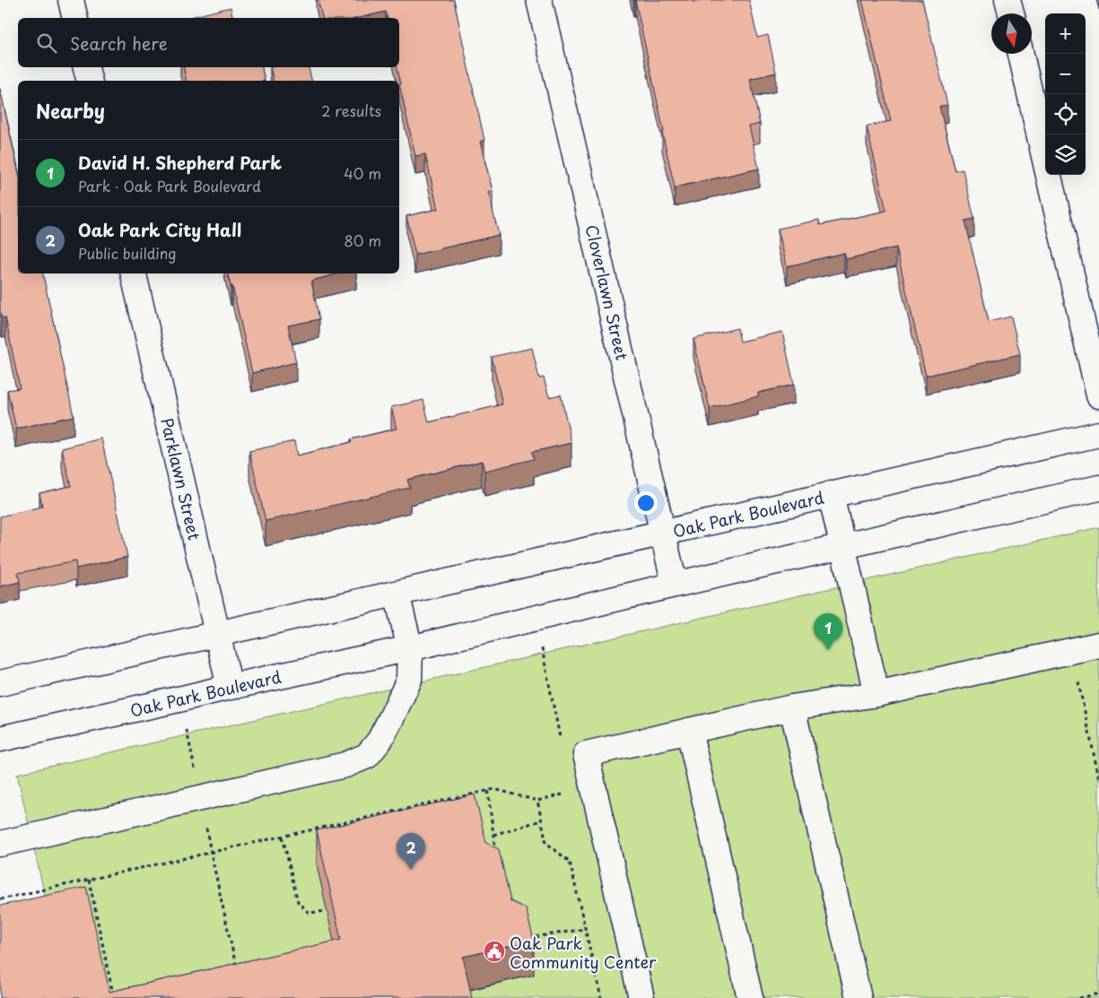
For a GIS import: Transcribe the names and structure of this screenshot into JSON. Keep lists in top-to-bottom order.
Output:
{
  "streets": {
    "street": ["Cloverlawn Street", "Parklawn Street", "Oak Park Boulevard"]
  },
  "crossings": [
    ["Cloverlawn Street", "Oak Park Boulevard"],
    ["Parklawn Street", "Oak Park Boulevard"]
  ],
  "places": {
    "public building": ["Oak Park Community Center"]
  },
  "north": "bottom",
  "page": {
    "map_buttons": ["+", "−"],
    "search": "Search here",
    "heading": ["Nearby", "2 results"],
    "list": [
      {
        "mark": "1",
        "name": "David H. Shepherd Park",
        "note": "Park · Oak Park Boulevard",
        "value": "40 m"
      },
      {
        "mark": "2",
        "name": "Oak Park City Hall",
        "note": "Public building",
        "value": "80 m"
      }
    ],
    "pins": ["1", "2"]
  }
}
